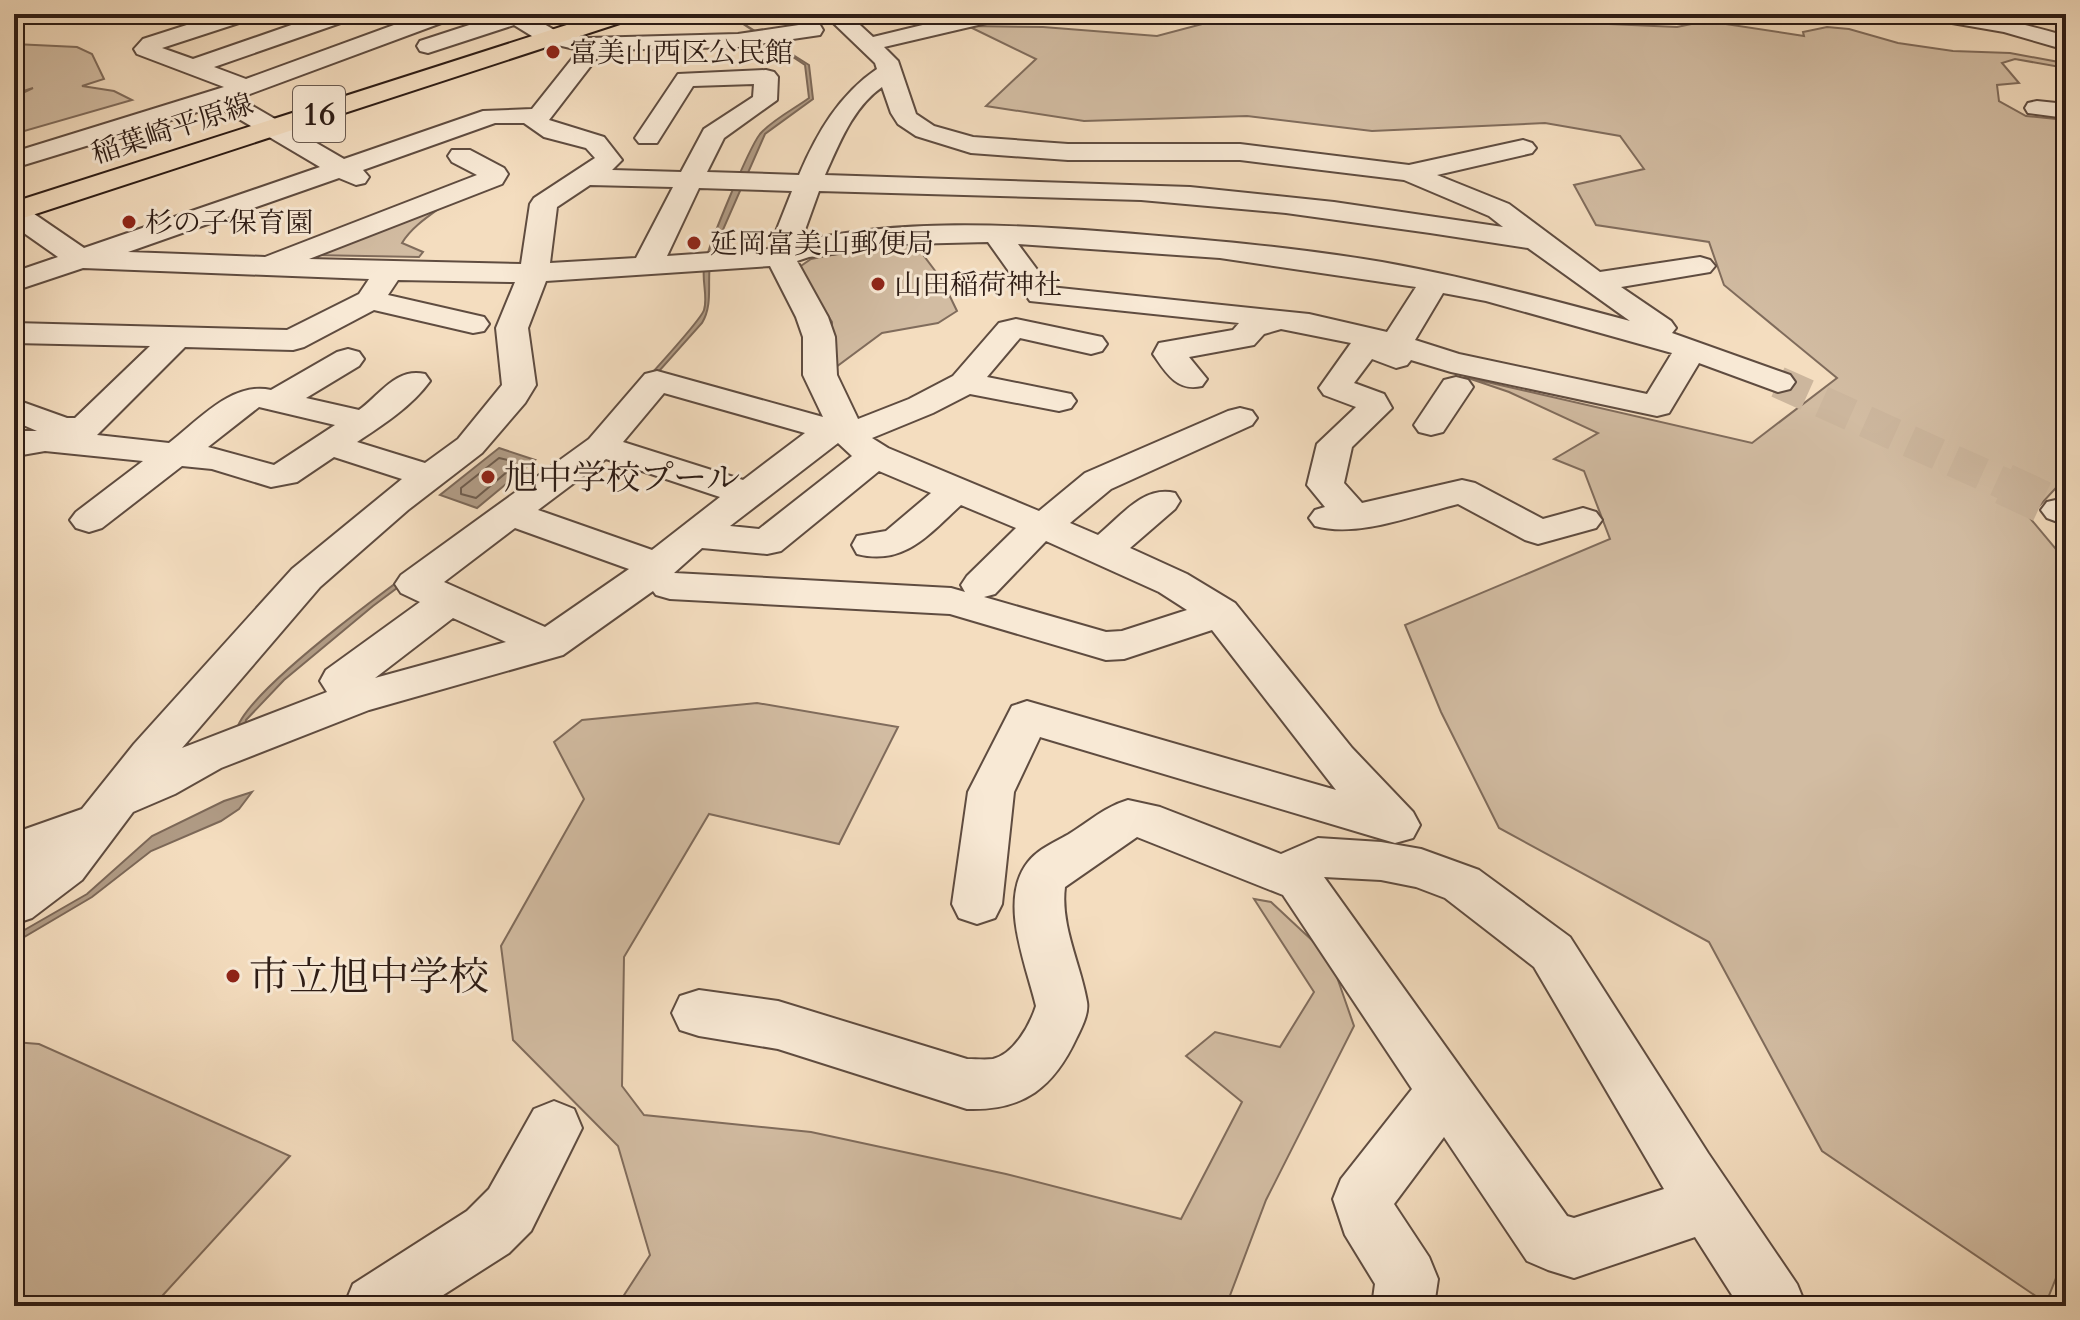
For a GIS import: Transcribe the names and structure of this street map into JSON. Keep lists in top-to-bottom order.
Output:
{
  "streets": {
    "main road": ["16", "稲葉崎平原線"]
  },
  "places": [
    "富美山西区公民館",
    "杉の子保育園",
    "延岡富美山郵便局",
    "山田稲荷神社",
    "旭中学校プール",
    "市立旭中学校"
  ]
}
